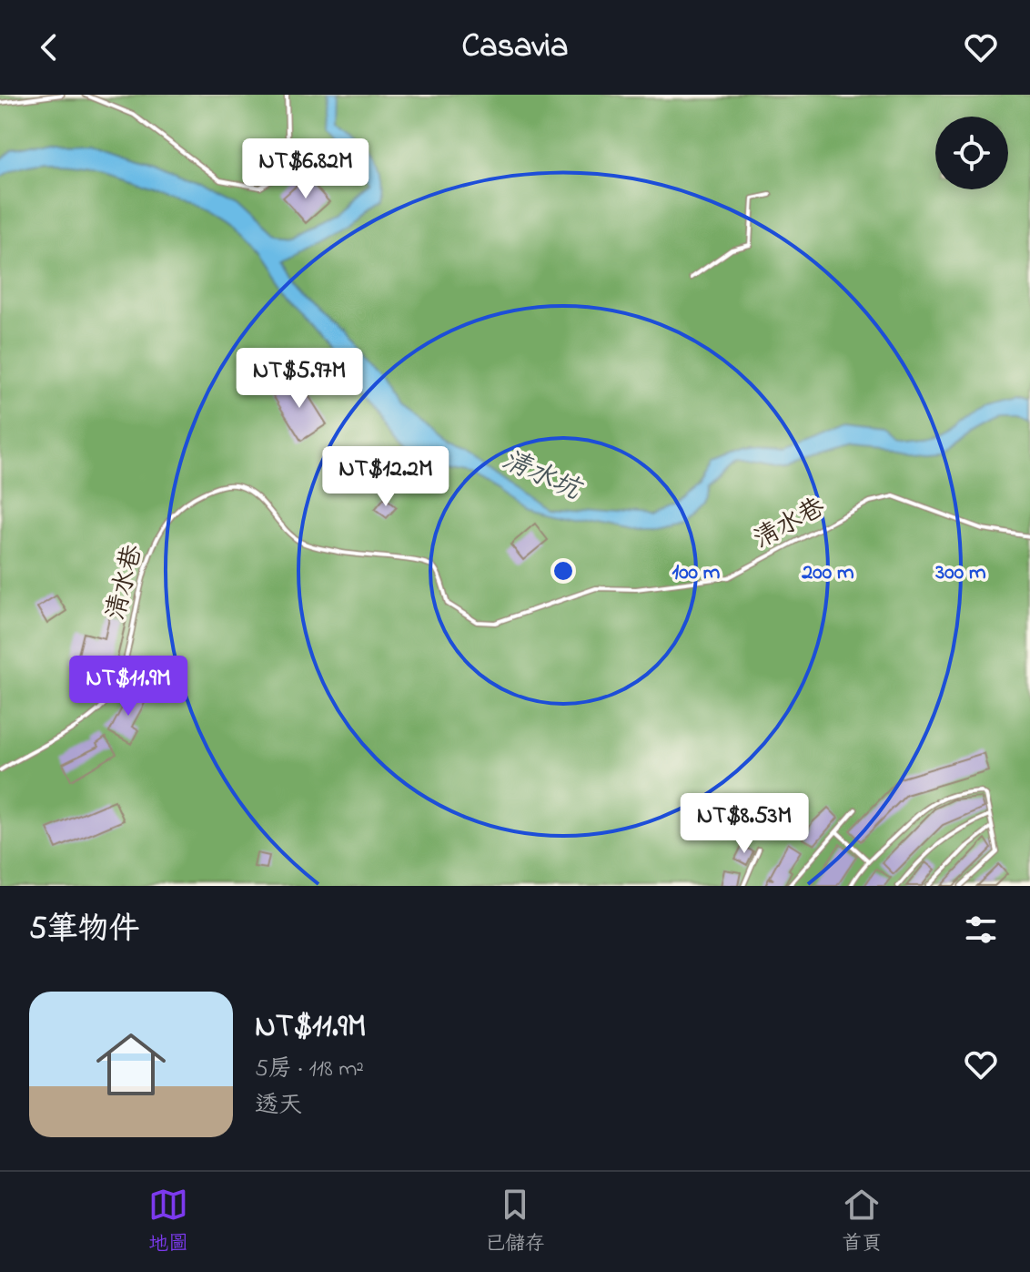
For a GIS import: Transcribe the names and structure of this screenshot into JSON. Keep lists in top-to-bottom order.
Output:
{
  "streets": {
    "lane": ["清水巷"]
  },
  "water": ["清水坑"],
  "page": {
    "header": "Casavia",
    "price": [
      "NT$6.82M",
      "NT$5.97M",
      "NT$12.2M",
      "NT$11.9M",
      "NT$8.53M"
    ],
    "heading": "5筆物件",
    "list": [
      {
        "name": "NT$11.9M",
        "note": "5房 · 118 m² · 透天"
      }
    ],
    "tabs": ["地圖", "已儲存", "首頁"]
  },
  "rings": ["100 m", "200 m", "300 m"]
}
